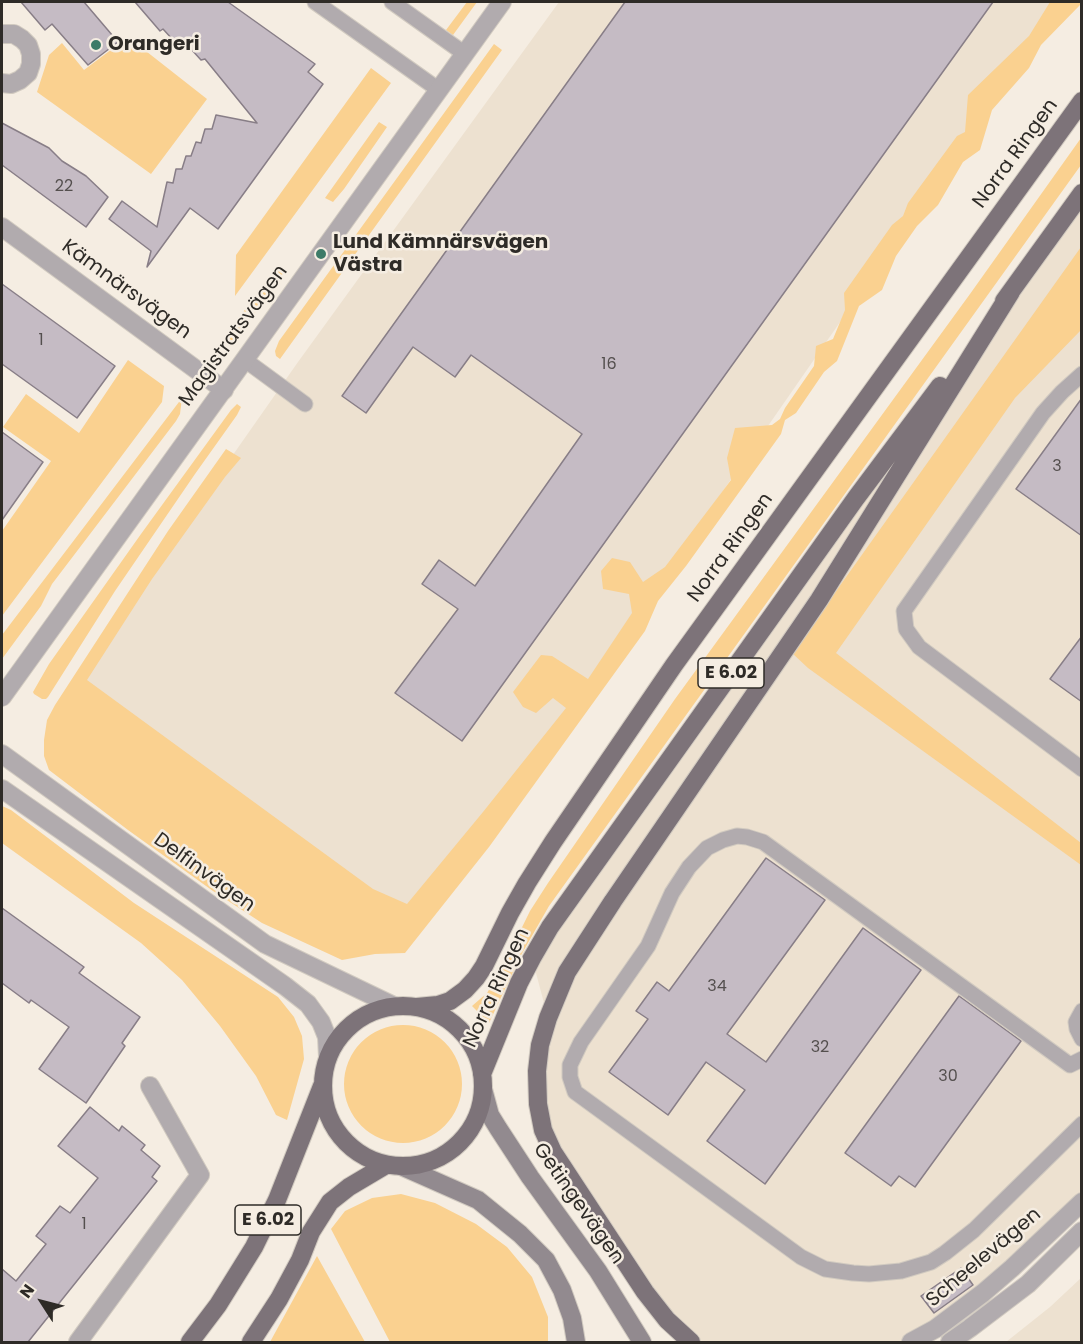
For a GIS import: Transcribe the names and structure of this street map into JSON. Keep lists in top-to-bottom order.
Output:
{
  "streets": {
    "main road": ["Norra Ringen", "E 6.02", "Getingevägen"],
    "street": [
      "Kämnärsvägen",
      "Magistratsvägen",
      "Delfinvägen",
      "Scheelevägen"
    ]
  },
  "crossings": [
    ["Norra Ringen", "Delfinvägen"],
    ["Norra Ringen", "Getingevägen"],
    ["Kämnärsvägen", "Magistratsvägen"],
    ["Delfinvägen", "Getingevägen"]
  ],
  "places": ["Orangeri", "Lund Kämnärsvägen Västra"],
  "house_numbers": [
    "22",
    "1",
    "16",
    "3",
    "34",
    "32",
    "30",
    "1"
  ],
  "north": "top left"
}
